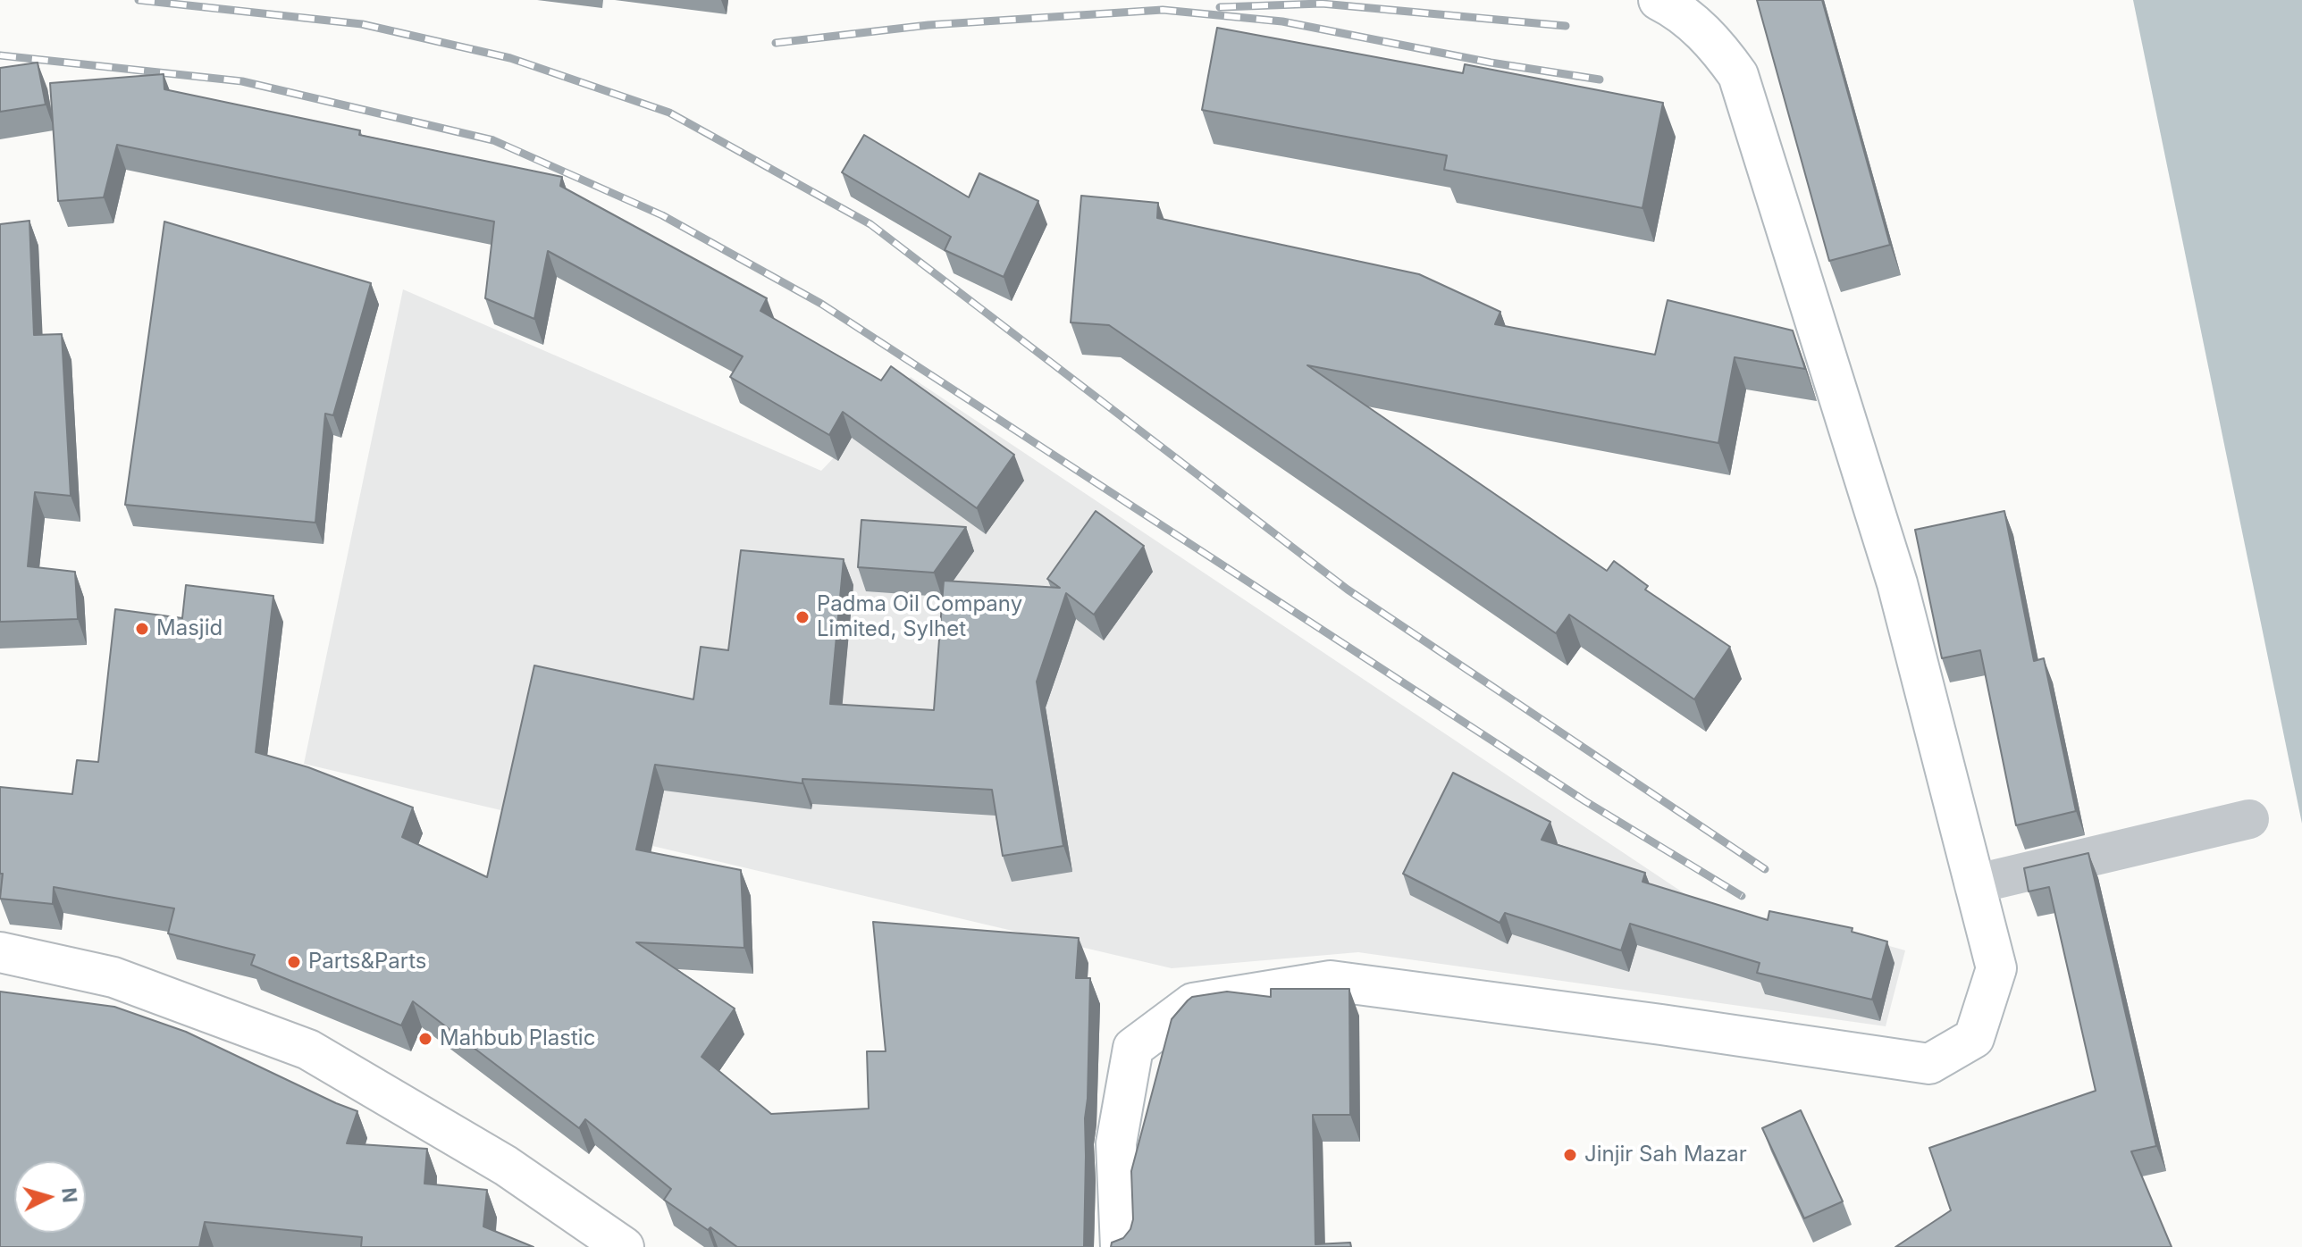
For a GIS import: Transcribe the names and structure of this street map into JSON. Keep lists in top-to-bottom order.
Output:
{
  "places": [
    "Padma Oil Company Limited, Sylhet",
    "Masjid",
    "Parts&Parts",
    "Mahbub Plastic",
    "Jinjir Sah Mazar"
  ],
  "north": "right"
}
